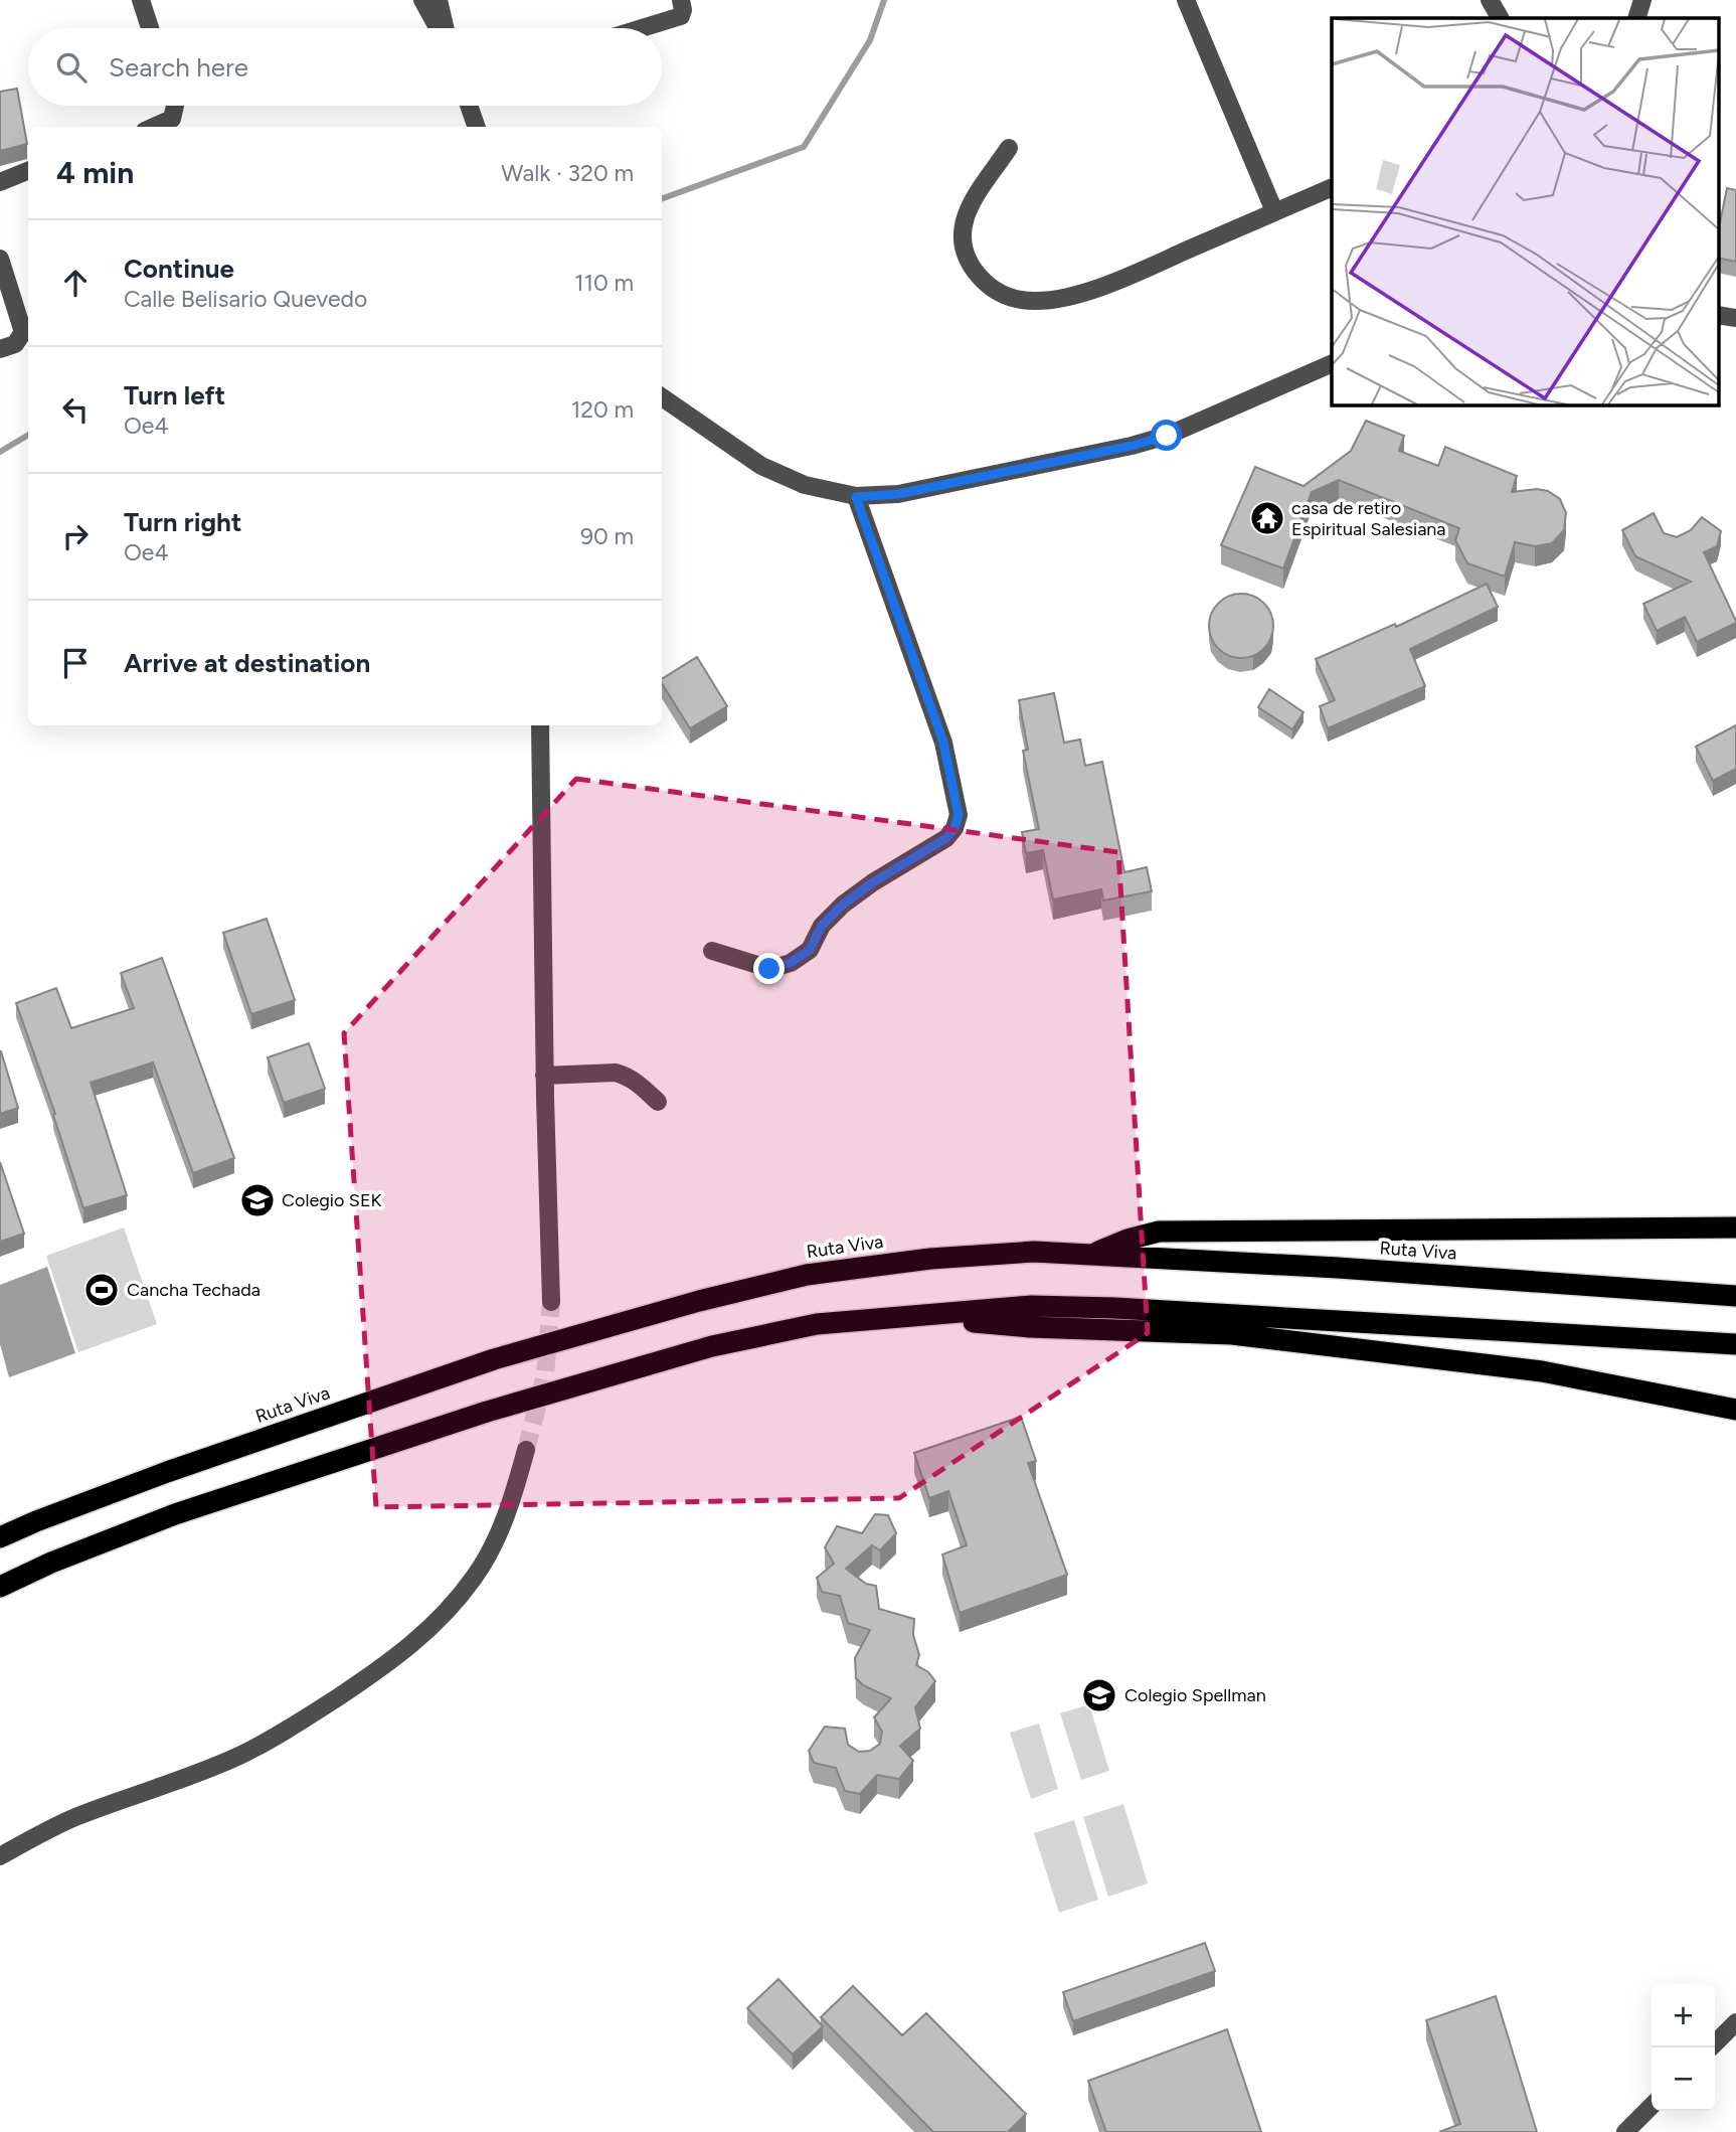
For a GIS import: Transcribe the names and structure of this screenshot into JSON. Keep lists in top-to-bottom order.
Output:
{
  "streets": {
    "highway": ["Ruta Viva"]
  },
  "places": {
    "temple": ["casa de retiro Espiritual Salesiana"],
    "school or university": ["Colegio SEK", "Colegio Spellman"],
    "sports": ["Cancha Techada"]
  },
  "page": {
    "search": "Search here",
    "heading": ["4 min", "Walk · 320 m"],
    "list": [
      ["Continue", "Calle Belisario Quevedo", "110 m"],
      ["Turn left", "Oe4", "120 m"],
      ["Turn right", "Oe4", "90 m"],
      "Arrive at destination"
    ],
    "map_buttons": ["+", "−"]
  }
}
